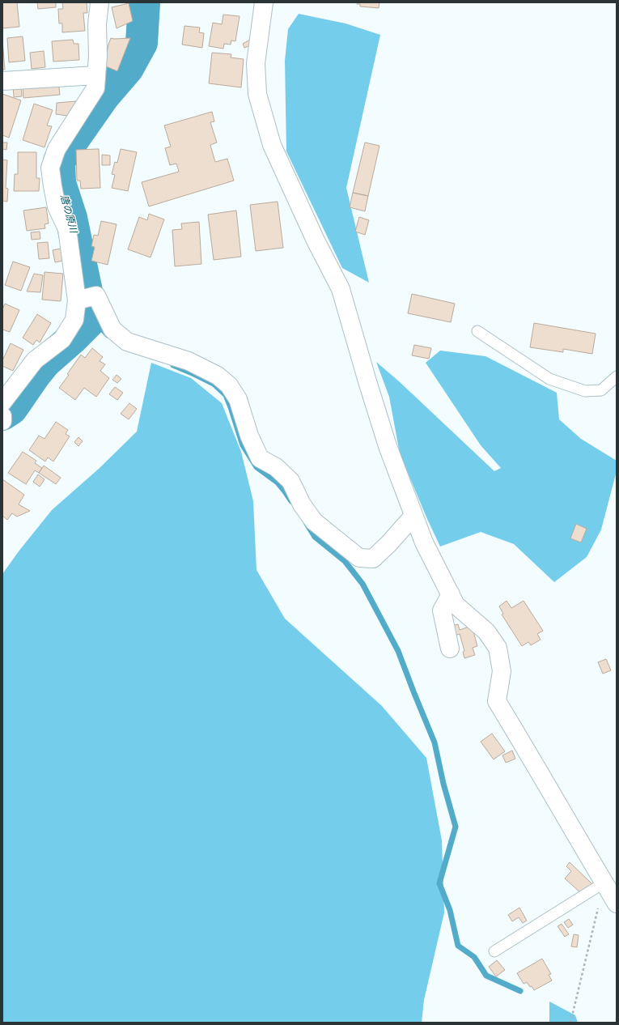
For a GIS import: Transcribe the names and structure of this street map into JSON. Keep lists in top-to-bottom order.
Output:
{
  "water": ["唐の原川"]
}
